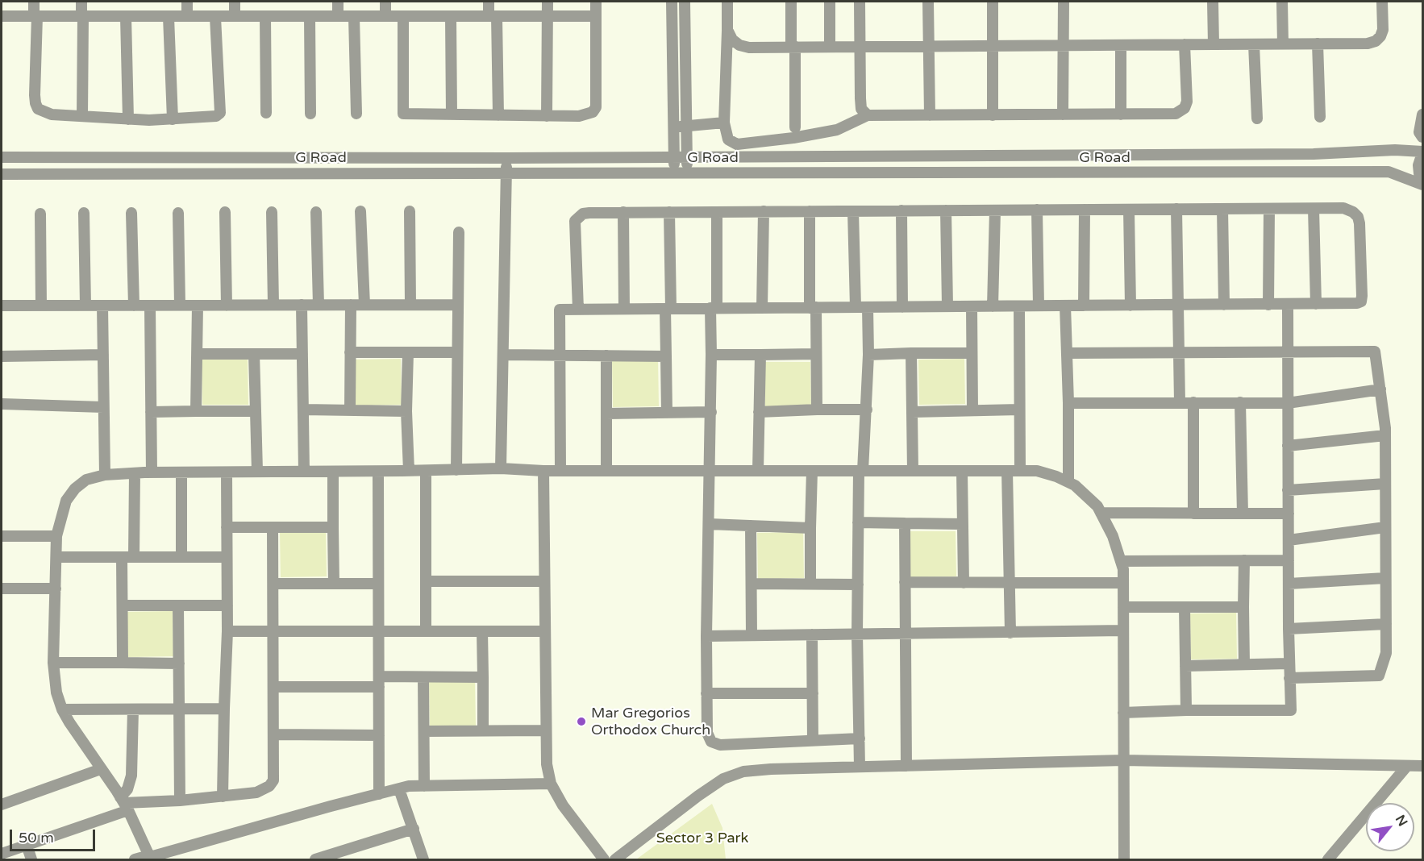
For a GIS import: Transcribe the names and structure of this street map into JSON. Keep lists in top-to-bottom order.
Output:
{
  "streets": {
    "street": ["G Road"]
  },
  "parks": ["Sector 3 Park"],
  "places": ["Mar Gregorios Orthodox Church"],
  "scale_bar": "50 m",
  "north": "top right"
}
